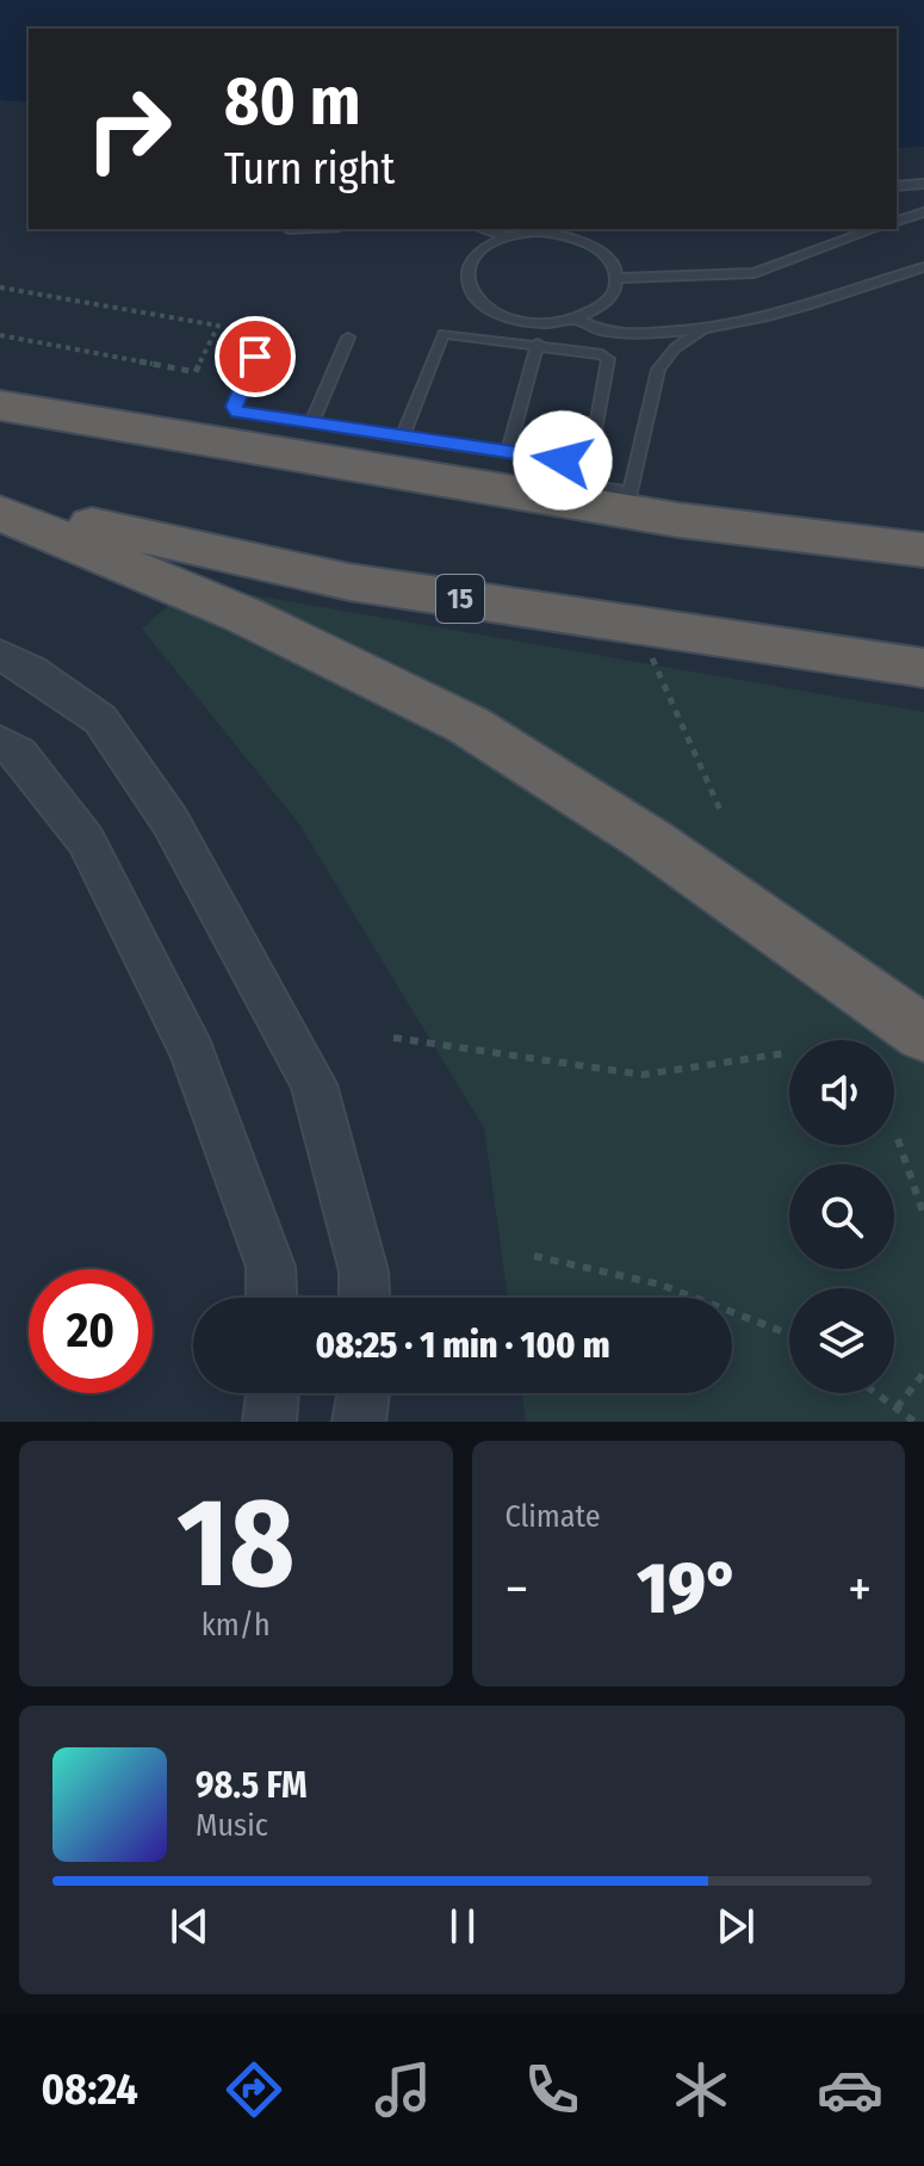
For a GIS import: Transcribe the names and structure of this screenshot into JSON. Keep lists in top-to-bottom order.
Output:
{
  "streets": {
    "highway": ["15"]
  },
  "page": {
    "turn": ["80 m", "Turn right"],
    "limit": "20",
    "trip": "08:25 · 1 min · 100 m",
    "tile": [
      ["18", "km/h"],
      "Climate"
    ],
    "heat": ["−", "19°", "+"],
    "song": ["98.5 FM", "Music"],
    "tabs": "08:24"
  }
}
